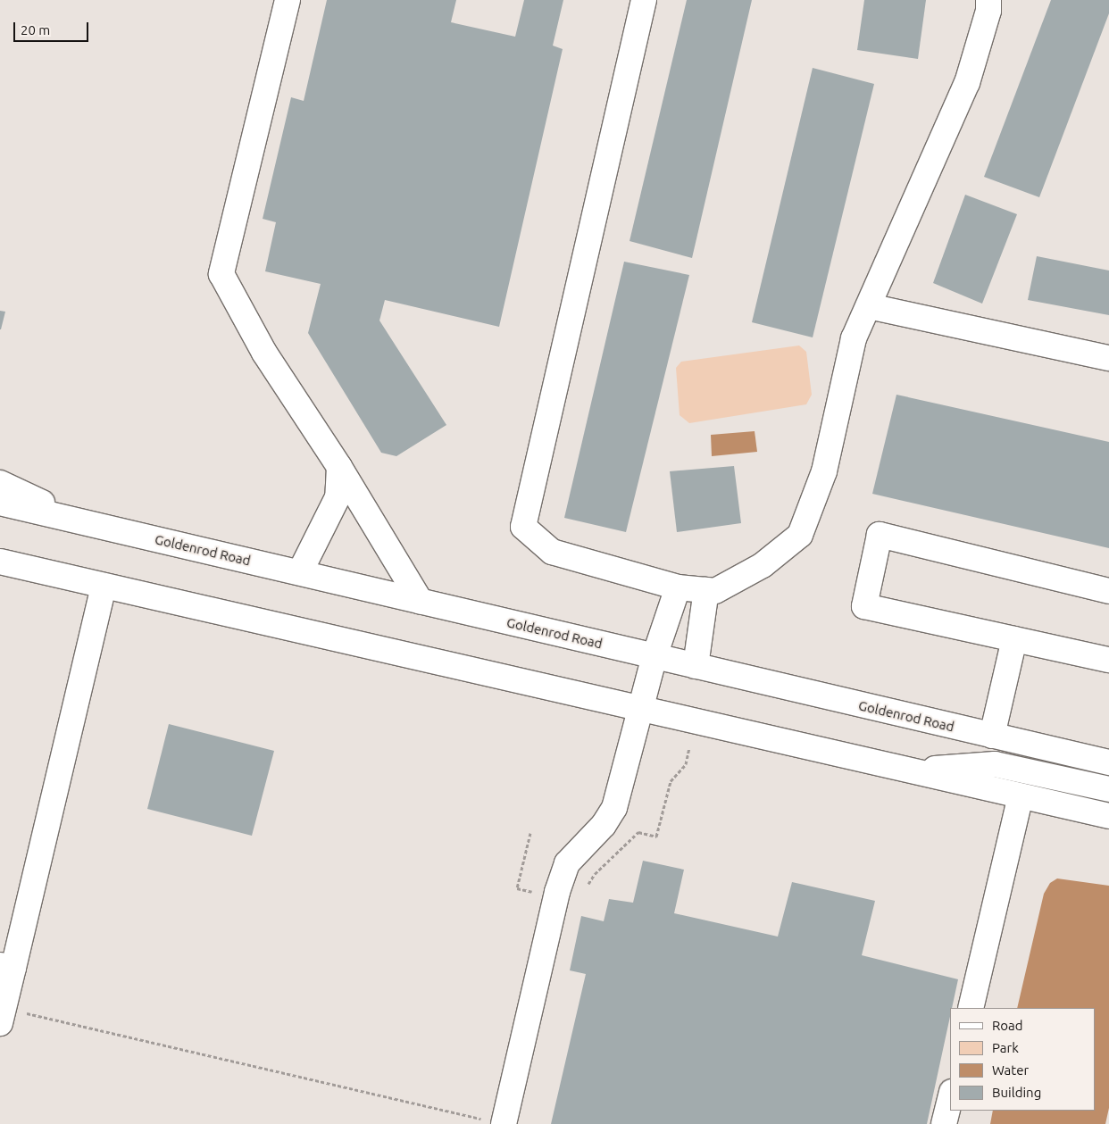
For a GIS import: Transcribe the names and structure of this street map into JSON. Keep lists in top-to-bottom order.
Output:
{
  "streets": {
    "main road": ["Goldenrod Road"]
  },
  "legend": [
    "Road",
    "Park",
    "Water",
    "Building"
  ],
  "scale_bar": "20 m"
}
